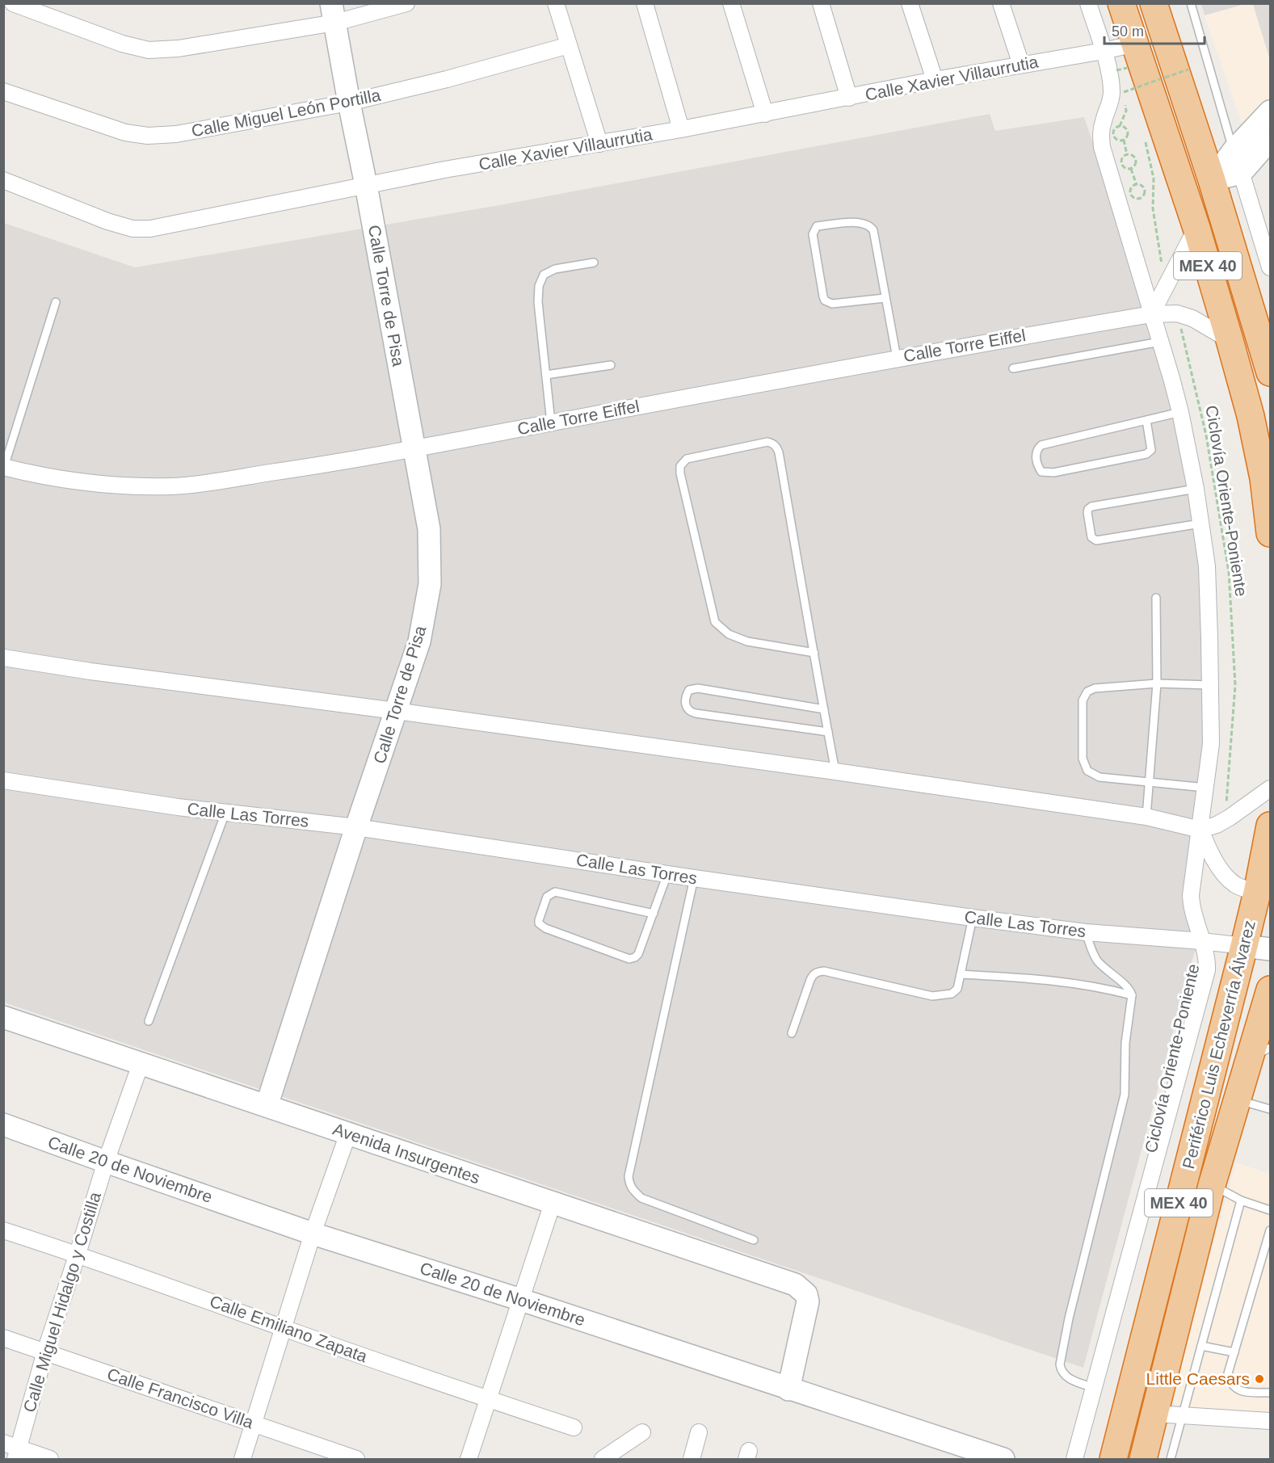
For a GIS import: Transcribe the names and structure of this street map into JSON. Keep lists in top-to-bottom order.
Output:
{
  "streets": {
    "highway": ["MEX 40", "Periférico Luis Echeverría Álvarez"],
    "street": [
      "Calle Xavier Villaurrutia",
      "Calle Miguel León Portilla",
      "Calle Torre de Pisa",
      "Calle Torre Eiffel",
      "Calle Las Torres",
      "Avenida Insurgentes",
      "Calle 20 de Noviembre",
      "Calle Miguel Hidalgo y Costilla",
      "Calle Emiliano Zapata",
      "Calle Francisco Villa"
    ],
    "path": ["Ciclovía Oriente-Poniente"]
  },
  "crossings": [
    ["Calle Xavier Villaurrutia", "MEX 40"],
    ["Calle Xavier Villaurrutia", "Calle Torre de Pisa"],
    ["Calle Miguel León Portilla", "Calle Torre de Pisa"],
    ["MEX 40", "Calle Torre Eiffel"],
    ["Calle Torre de Pisa", "Calle Torre Eiffel"],
    ["Calle Torre de Pisa", "Calle Las Torres"],
    ["Calle Torre de Pisa", "Avenida Insurgentes"],
    ["Calle Torre Eiffel", "Ciclovía Oriente-Poniente"],
    ["Calle Las Torres", "Periférico Luis Echeverría Álvarez"],
    ["Avenida Insurgentes", "Calle 20 de Noviembre"],
    ["Avenida Insurgentes", "Calle Miguel Hidalgo y Costilla"],
    ["Calle 20 de Noviembre", "Calle Miguel Hidalgo y Costilla"],
    ["Calle Miguel Hidalgo y Costilla", "Calle Emiliano Zapata"],
    ["Calle Miguel Hidalgo y Costilla", "Calle Francisco Villa"]
  ],
  "places": ["Little Caesars"],
  "scale_bar": "50 m"
}
